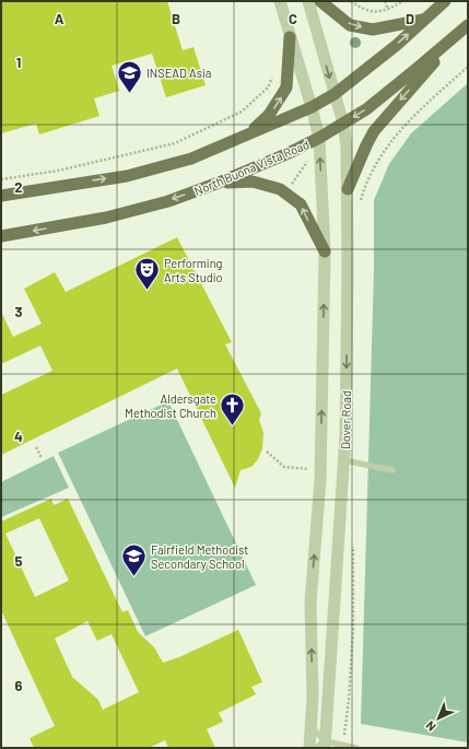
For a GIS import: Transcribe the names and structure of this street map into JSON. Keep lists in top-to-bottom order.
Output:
{
  "streets": {
    "main road": ["North Buona Vista Road"],
    "street": ["Dover Road"]
  },
  "crossings": [
    ["North Buona Vista Road", "Dover Road"]
  ],
  "places": {
    "school or university": ["INSEAD Asia", "Fairfield Methodist Secondary School"],
    "theatre": ["Performing Arts Studio"],
    "church": ["Aldersgate Methodist Church"]
  },
  "north": "bottom left",
  "grid": {
    "columns": [
      "A",
      "B",
      "C",
      "D"
    ],
    "rows": [
      "1",
      "2",
      "3",
      "4",
      "5",
      "6"
    ]
  }
}
